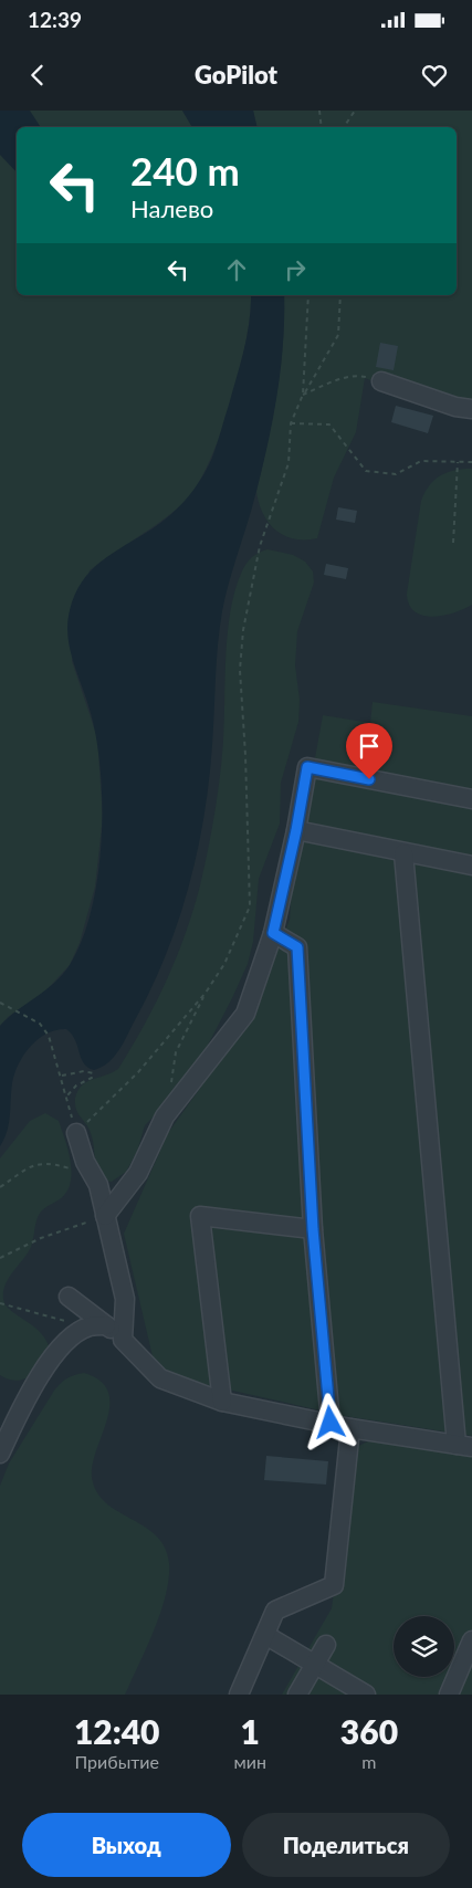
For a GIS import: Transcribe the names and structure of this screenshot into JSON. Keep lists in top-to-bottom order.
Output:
{
  "page": {
    "status": "12:39",
    "header": "GoPilot",
    "turn": ["240 m", "Налево"],
    "eta": [
      "12:40",
      "Прибытие",
      "1",
      "мин",
      "360",
      "m"
    ],
    "buttons": ["Выход", "Поделиться"]
  }
}
